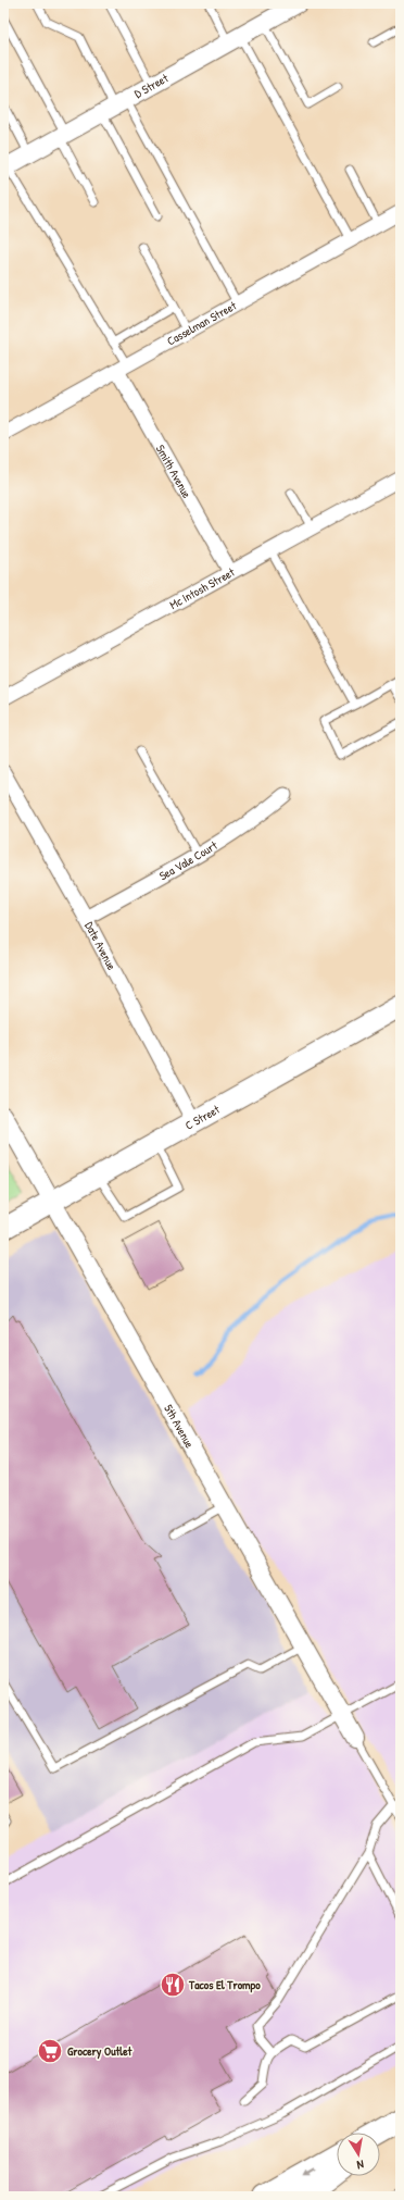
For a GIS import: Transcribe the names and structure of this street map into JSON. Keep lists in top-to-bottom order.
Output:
{
  "streets": {
    "main road": ["C Street"],
    "street": [
      "D Street",
      "Casselman Street",
      "Smith Avenue",
      "Mc Intosh Street",
      "Sea Vale Court",
      "Date Avenue",
      "5th Avenue"
    ]
  },
  "crossings": [
    ["Casselman Street", "Smith Avenue"],
    ["Smith Avenue", "Mc Intosh Street"],
    ["Sea Vale Court", "Date Avenue"],
    ["Date Avenue", "C Street"],
    ["C Street", "5th Avenue"]
  ],
  "places": {
    "restaurant": ["Tacos El Trompo"],
    "supermarket": ["Grocery Outlet"]
  },
  "north": "bottom"
}
